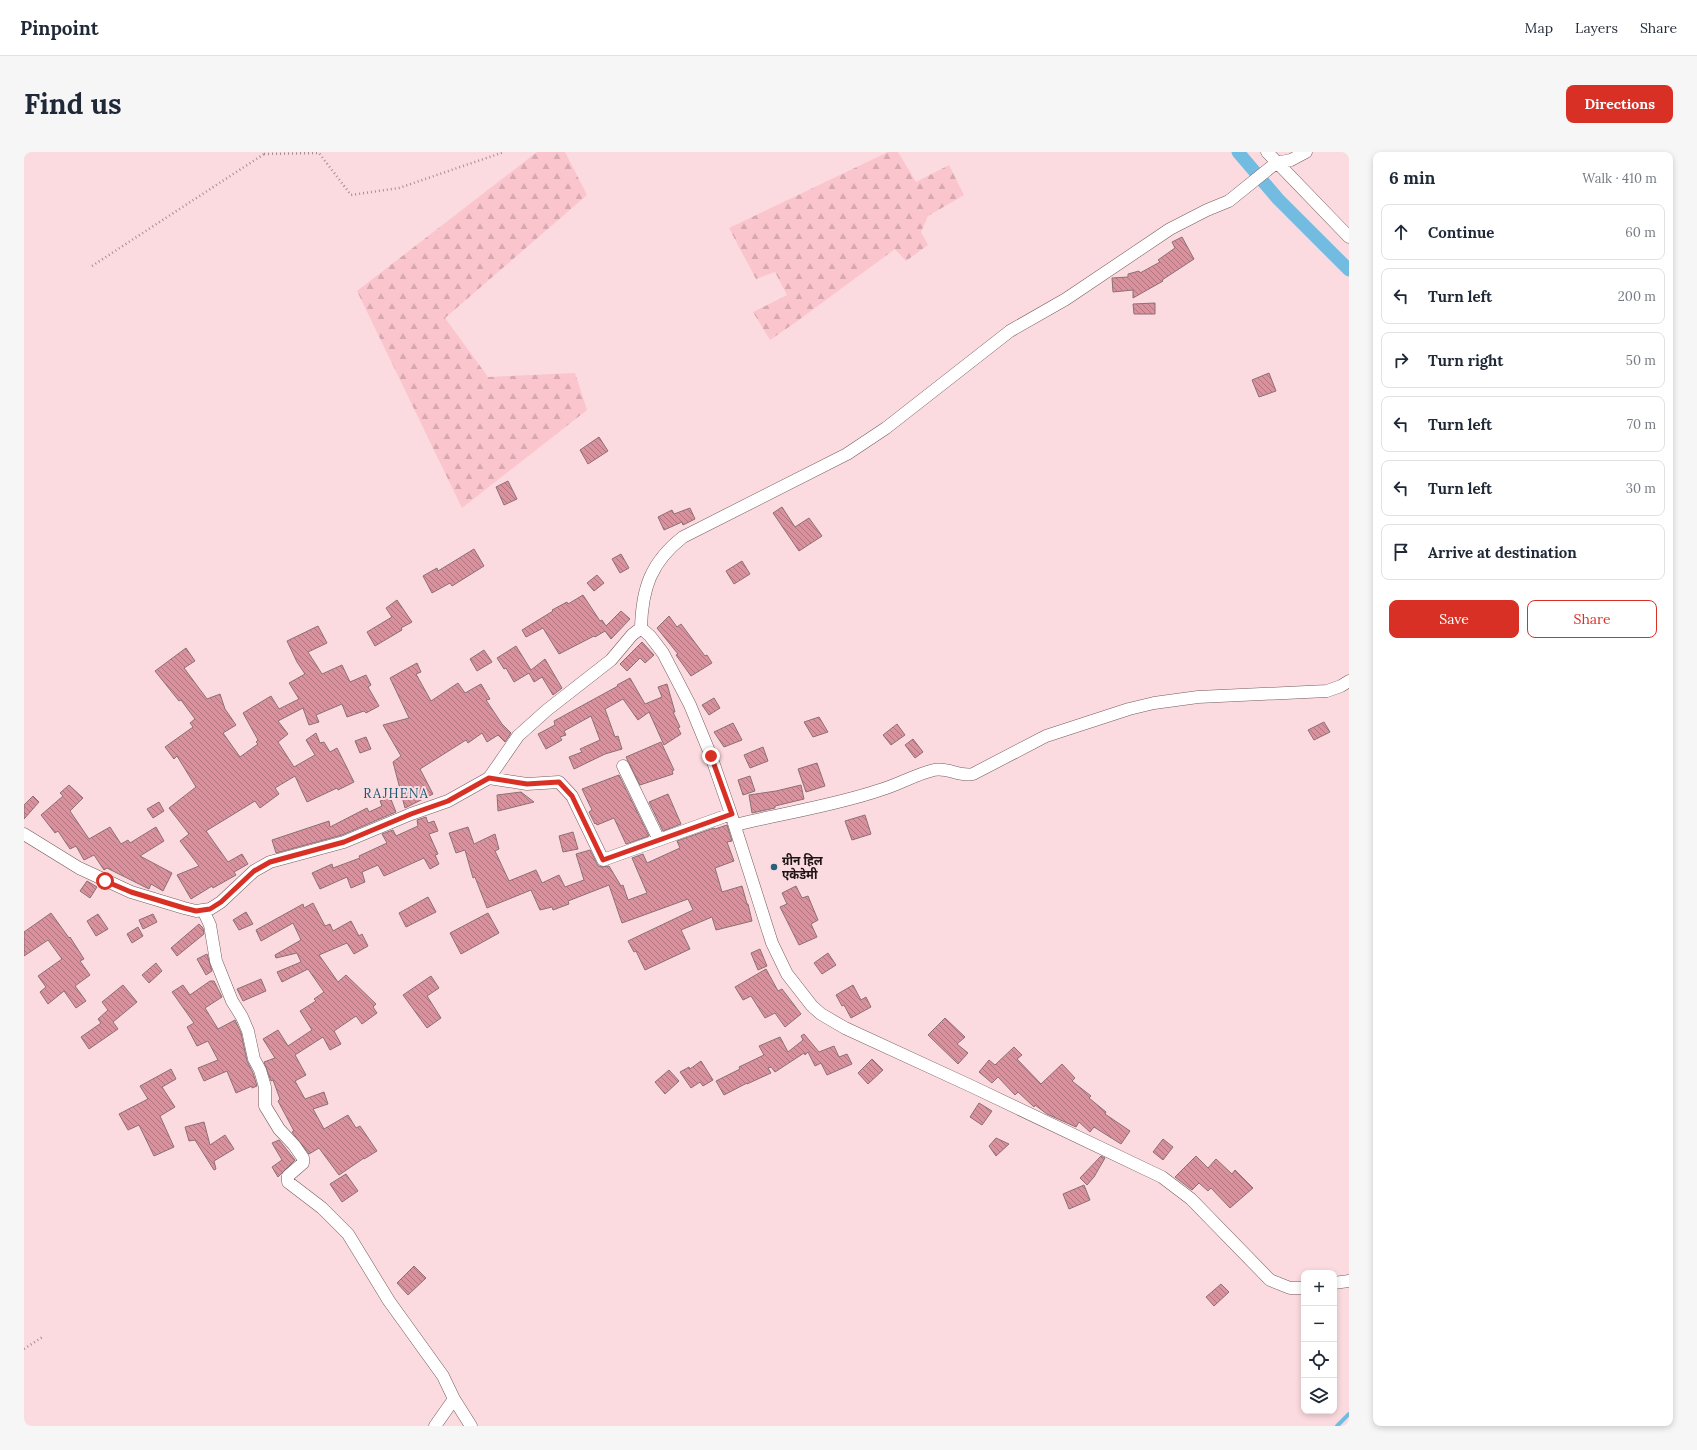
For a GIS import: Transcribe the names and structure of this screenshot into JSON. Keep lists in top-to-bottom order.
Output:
{
  "districts": ["RAJHENA"],
  "places": ["ग्रीन हिल एकेडेमी"],
  "page": {
    "header": "Pinpoint",
    "nav": ["Map", "Layers", "Share"],
    "buttons": [
      "Directions",
      ["Save", "Share"]
    ],
    "title": "Find us",
    "heading": ["6 min", "Walk · 410 m"],
    "list": [
      ["Continue", "60 m"],
      ["Turn left", "200 m"],
      ["Turn right", "50 m"],
      ["Turn left", "70 m"],
      ["Turn left", "30 m"],
      "Arrive at destination"
    ],
    "map_buttons": ["+", "−"]
  }
}
